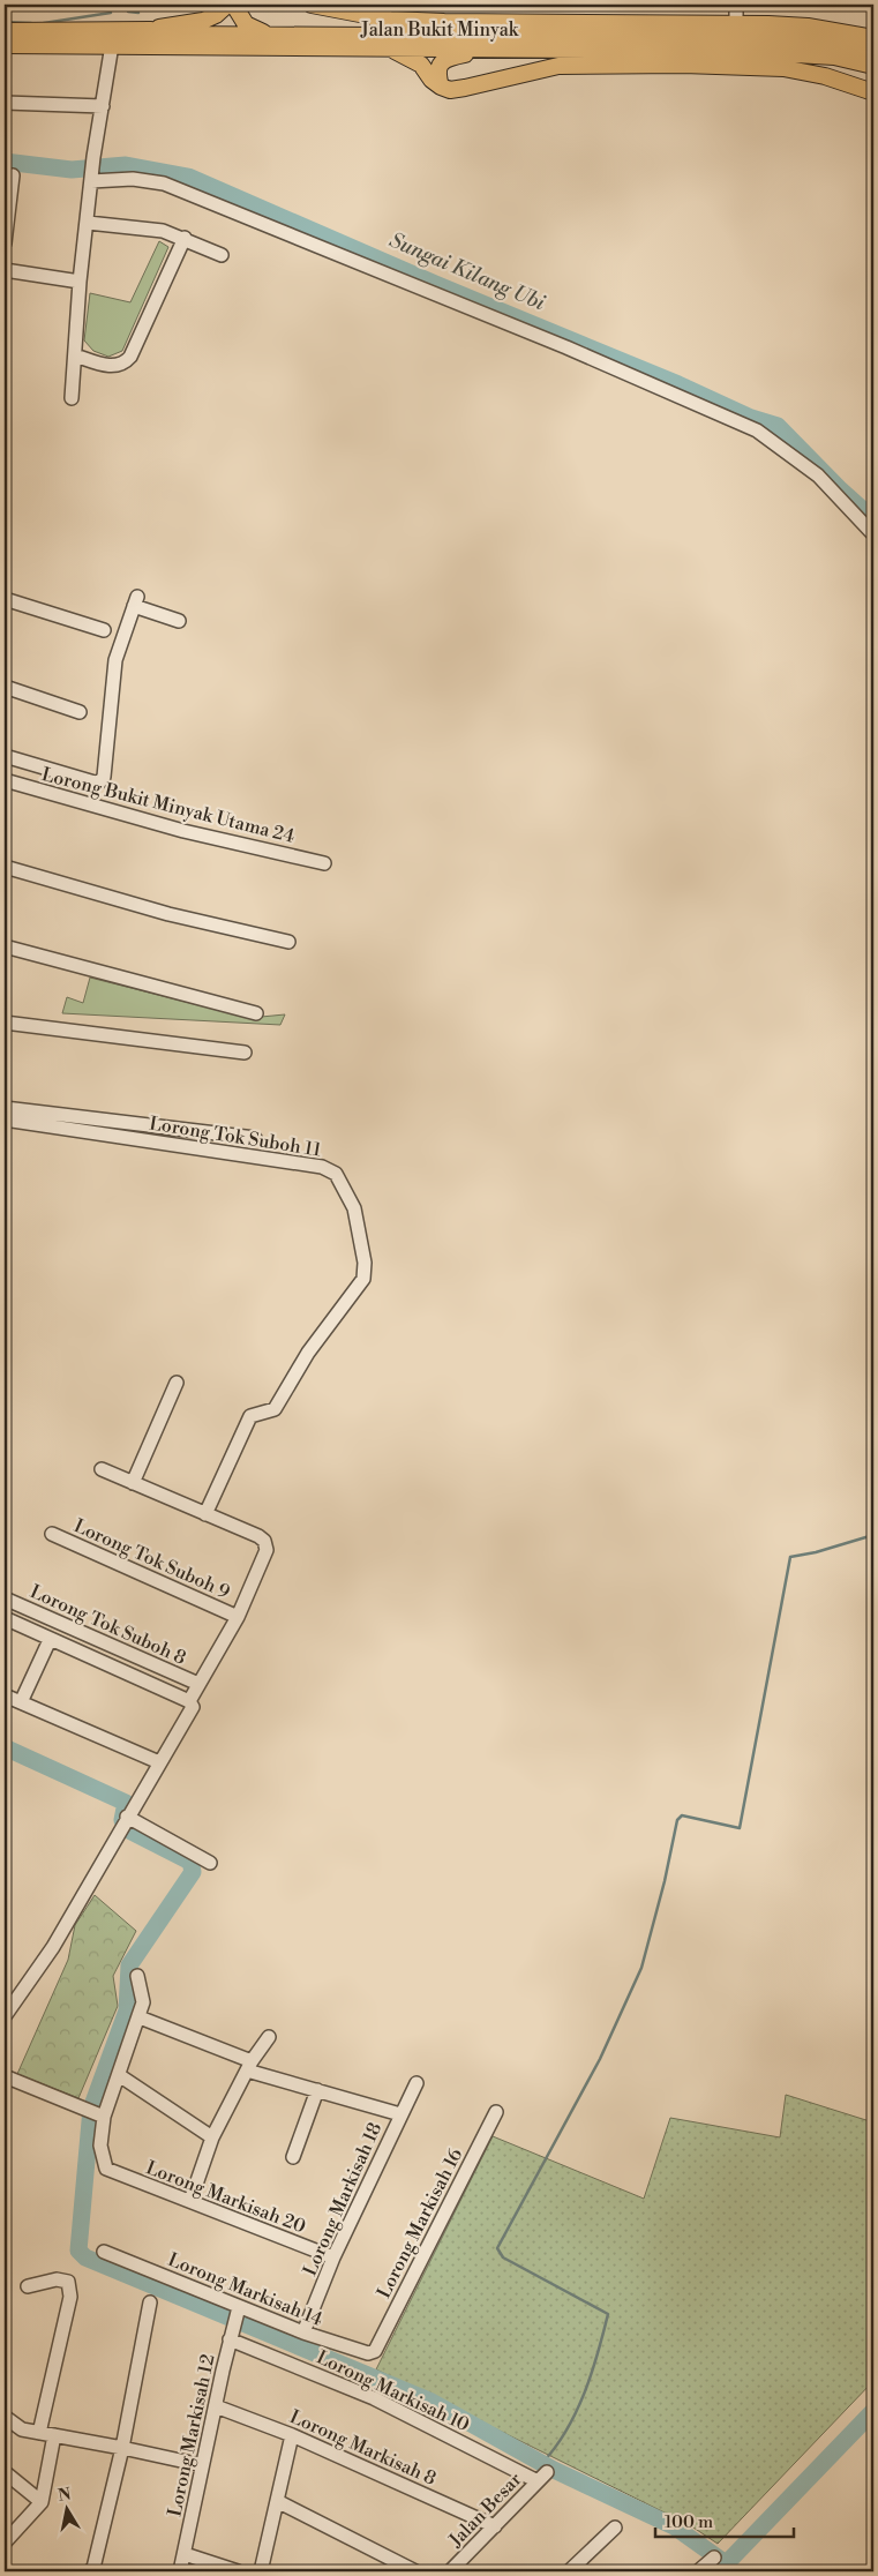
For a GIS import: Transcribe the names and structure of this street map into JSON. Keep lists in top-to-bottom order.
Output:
{
  "streets": {
    "main road": ["Jalan Bukit Minyak"],
    "street": [
      "Lorong Bukit Minyak Utama 24",
      "Lorong Tok Suboh 11",
      "Lorong Tok Suboh 9",
      "Lorong Tok Suboh 8",
      "Lorong Markisah 20",
      "Lorong Markisah 18",
      "Lorong Markisah 16",
      "Lorong Markisah 14",
      "Lorong Markisah 10",
      "Lorong Markisah 12",
      "Lorong Markisah 8",
      "Jalan Besar"
    ]
  },
  "crossings": [
    ["Lorong Markisah 20", "Lorong Markisah 18"],
    ["Lorong Markisah 18", "Lorong Markisah 14"],
    ["Lorong Markisah 16", "Lorong Markisah 14"],
    ["Lorong Markisah 14", "Lorong Markisah 12"],
    ["Lorong Markisah 10", "Lorong Markisah 12"],
    ["Lorong Markisah 10", "Jalan Besar"],
    ["Lorong Markisah 12", "Lorong Markisah 8"],
    ["Lorong Markisah 8", "Jalan Besar"]
  ],
  "water": ["Sungai Kilang Ubi"],
  "scale_bar": "100 m",
  "north": "top"
}
